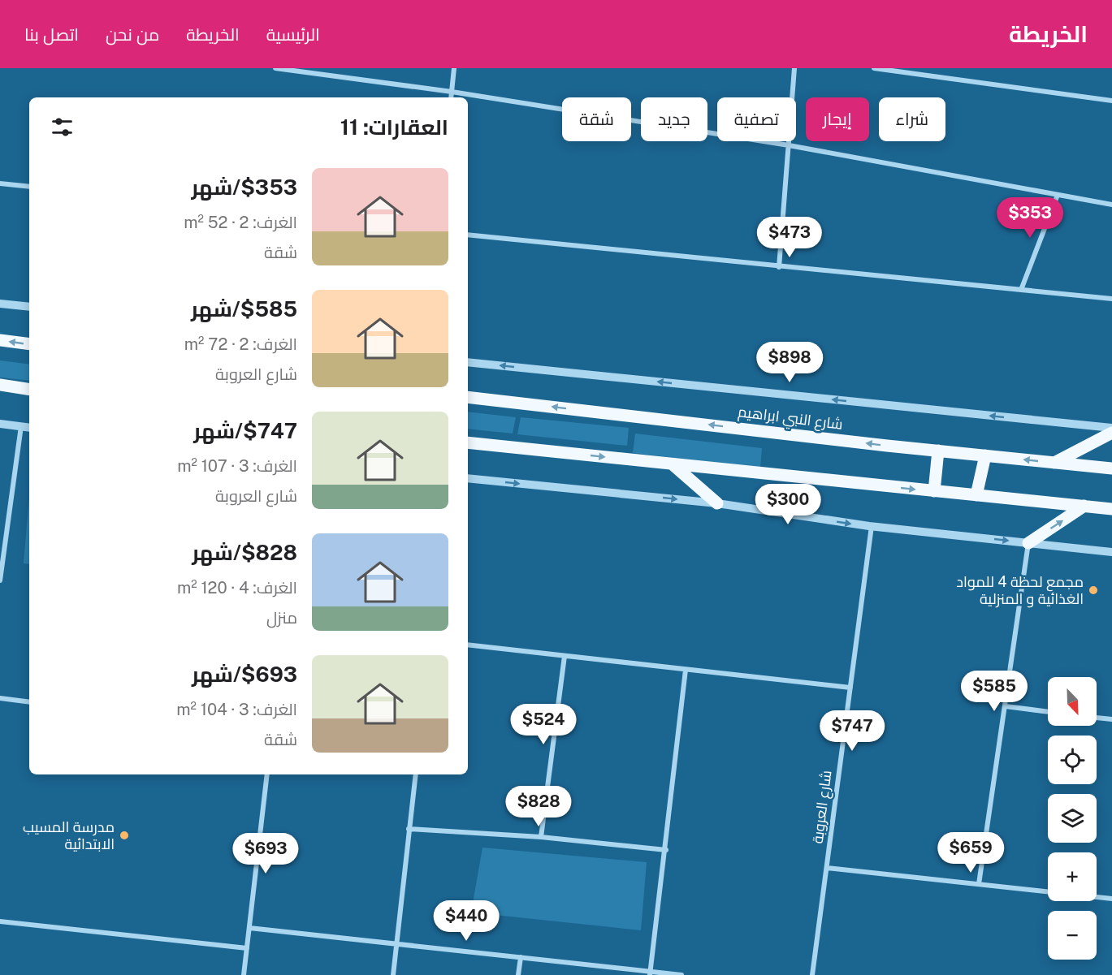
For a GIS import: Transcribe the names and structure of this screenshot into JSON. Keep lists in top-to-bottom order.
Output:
{
  "streets": {
    "main road": ["شارع النبي ابراهيم"],
    "street": ["شارع العروبة"]
  },
  "places": ["مجمع لحظة 4 للمواد الغذائية و المنزلية", "مدرسة المسيب الابتدائية"],
  "north": "bottom right",
  "page": {
    "header": "الخريطة",
    "nav": [
      "الرئيسية",
      "الخريطة",
      "من نحن",
      "اتصل بنا"
    ],
    "chip": [
      "شراء",
      "إيجار",
      "تصفية",
      "جديد",
      "شقة"
    ],
    "heading": "العقارات: 11",
    "list": [
      {
        "name": "$353/شهر",
        "note": "الغرف: 2 · 52 m² · شقة"
      },
      {
        "name": "$585/شهر",
        "note": "الغرف: 2 · 72 m² · شارع العروبة"
      },
      {
        "name": "$747/شهر",
        "note": "الغرف: 3 · 107 m² · شارع العروبة"
      },
      {
        "name": "$828/شهر",
        "note": "الغرف: 4 · 120 m² · منزل"
      },
      {
        "name": "$693/شهر",
        "note": "الغرف: 3 · 104 m² · شقة"
      }
    ],
    "price": [
      "$353",
      "$473",
      "$898",
      "$300",
      "$585",
      "$524",
      "$747",
      "$828",
      "$659",
      "$693",
      "$440"
    ],
    "map_buttons": ["+", "−"]
  }
}
